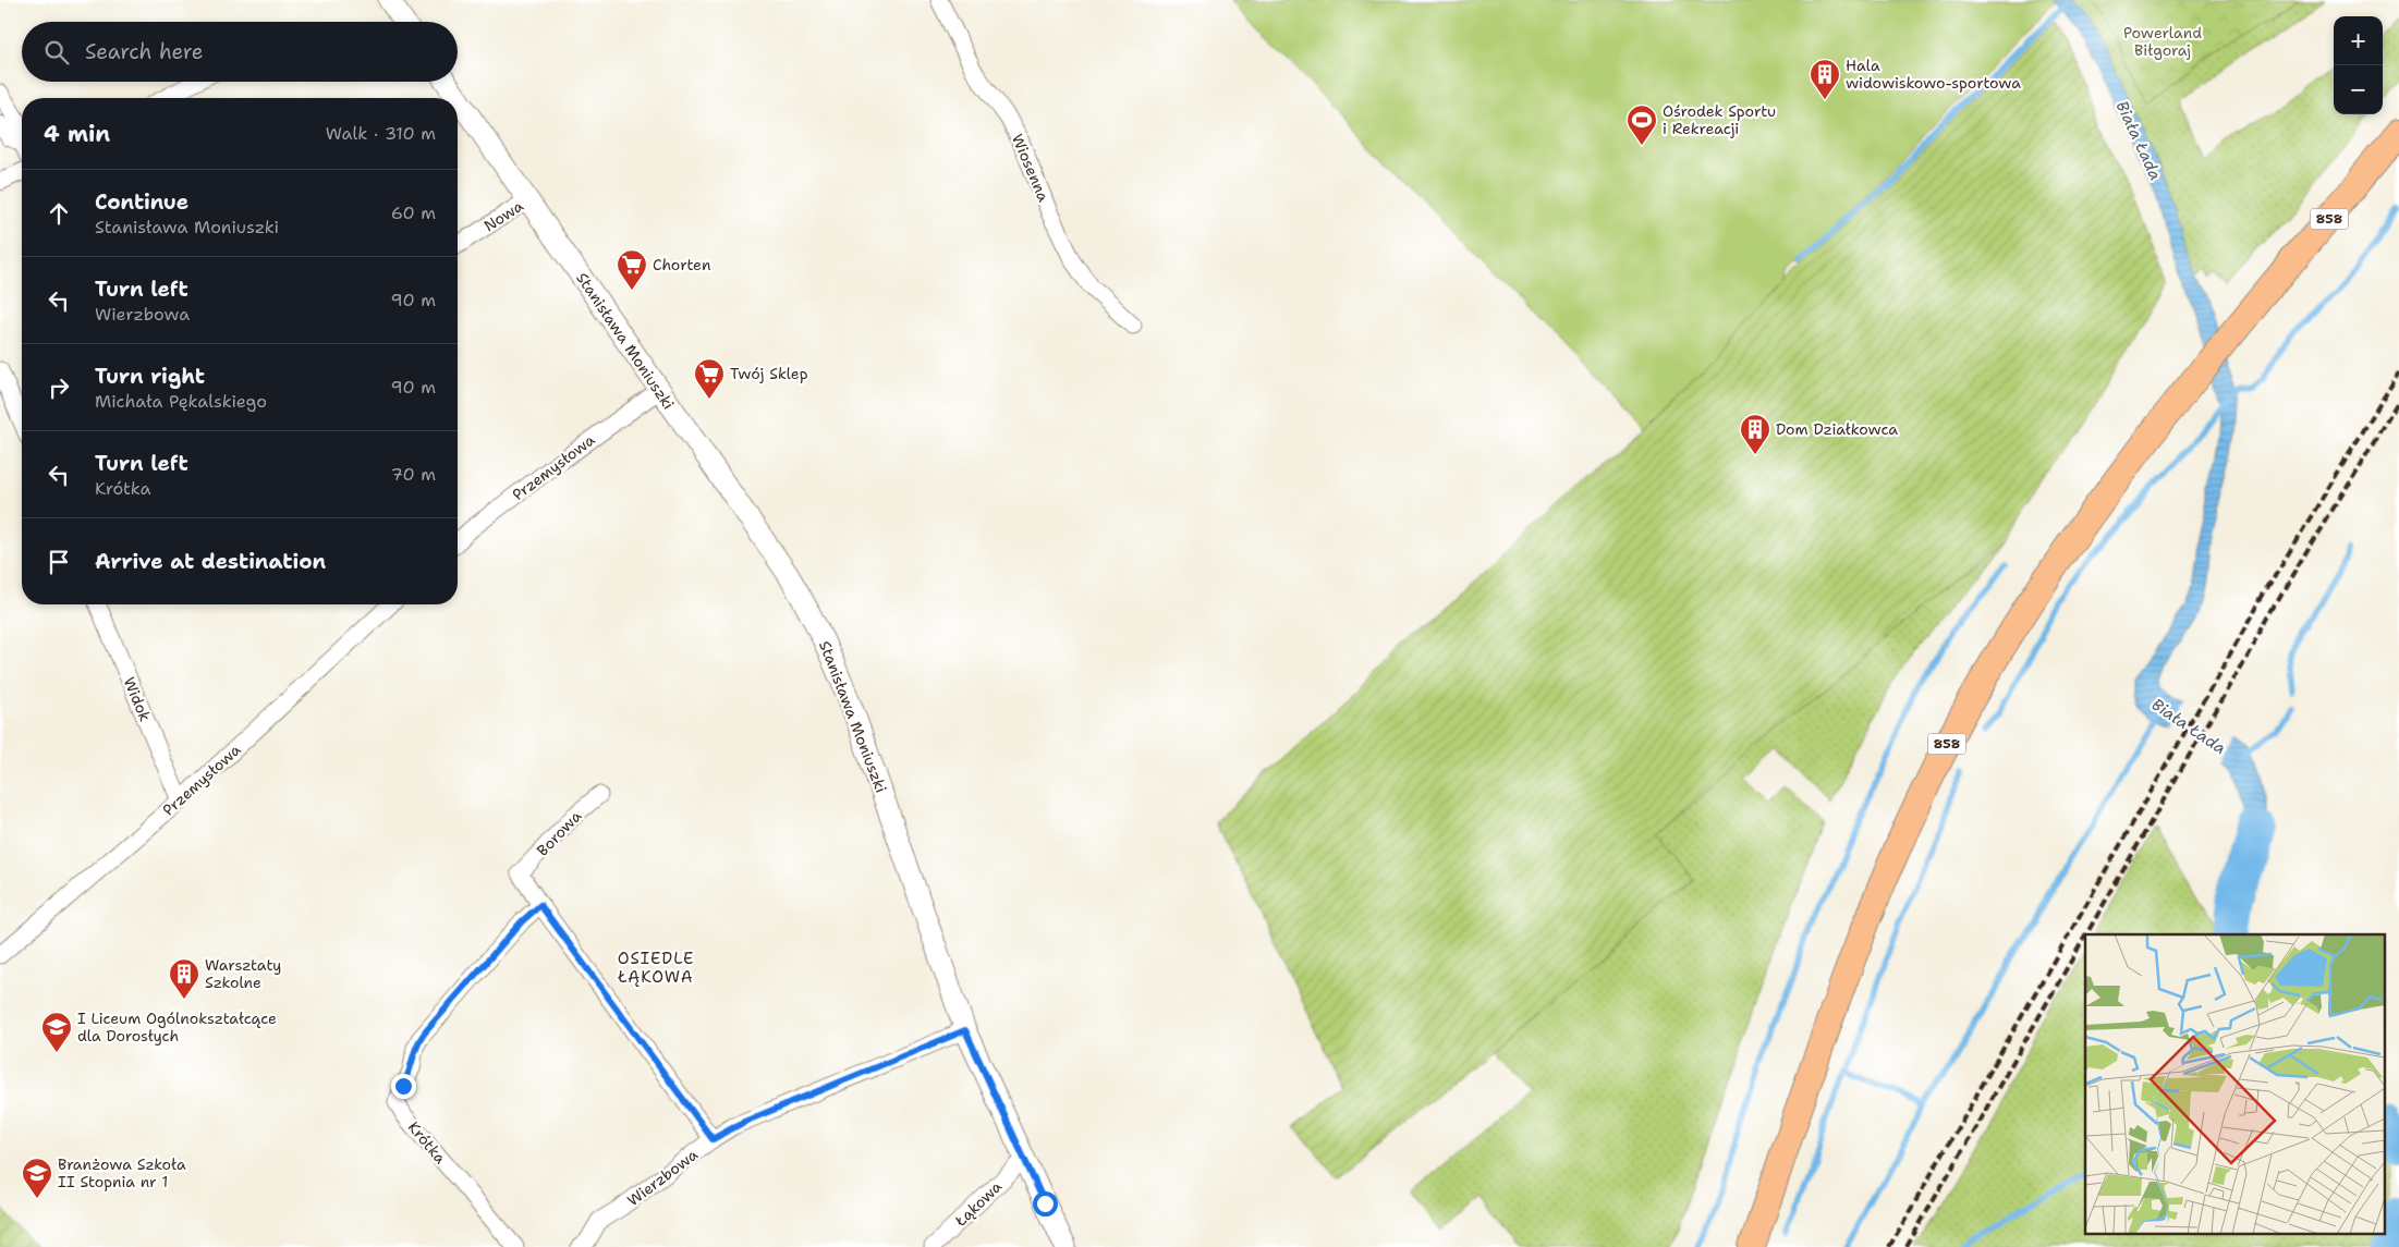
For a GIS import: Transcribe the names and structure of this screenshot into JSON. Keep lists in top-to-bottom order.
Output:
{
  "streets": {
    "main road": ["858"],
    "street": [
      "Wiosenna",
      "Nowa",
      "Stanisława Moniuszki",
      "Przemysłowa",
      "Widok",
      "Borowa",
      "Krótka",
      "Wierzbowa",
      "Łąkowa"
    ]
  },
  "crossings": [
    ["Nowa", "Stanisława Moniuszki"],
    ["Stanisława Moniuszki", "Przemysłowa"],
    ["Stanisława Moniuszki", "Wierzbowa"],
    ["Stanisława Moniuszki", "Łąkowa"],
    ["Przemysłowa", "Widok"],
    ["Borowa", "Krótka"]
  ],
  "districts": ["OSIEDLE ŁĄKOWA"],
  "water": ["Biała Łada"],
  "parks": ["Powerland Biłgoraj"],
  "places": {
    "building": ["Hala widowiskowo-sportowa", "Dom Działkowca", "Warsztaty Szkolne"],
    "sports": ["Ośrodek Sportu i Rekreacji"],
    "supermarket": ["Chorten", "Twój Sklep"],
    "school or university": ["I Liceum Ogólnokształcące dla Dorosłych", "Branżowa Szkoła II Stopnia nr 1"]
  },
  "page": {
    "map_buttons": ["+", "−"],
    "search": "Search here",
    "heading": ["4 min", "Walk · 310 m"],
    "list": [
      ["Continue", "Stanisława Moniuszki", "60 m"],
      ["Turn left", "Wierzbowa", "90 m"],
      ["Turn right", "Michała Pękalskiego", "90 m"],
      ["Turn left", "Krótka", "70 m"],
      "Arrive at destination"
    ]
  }
}
